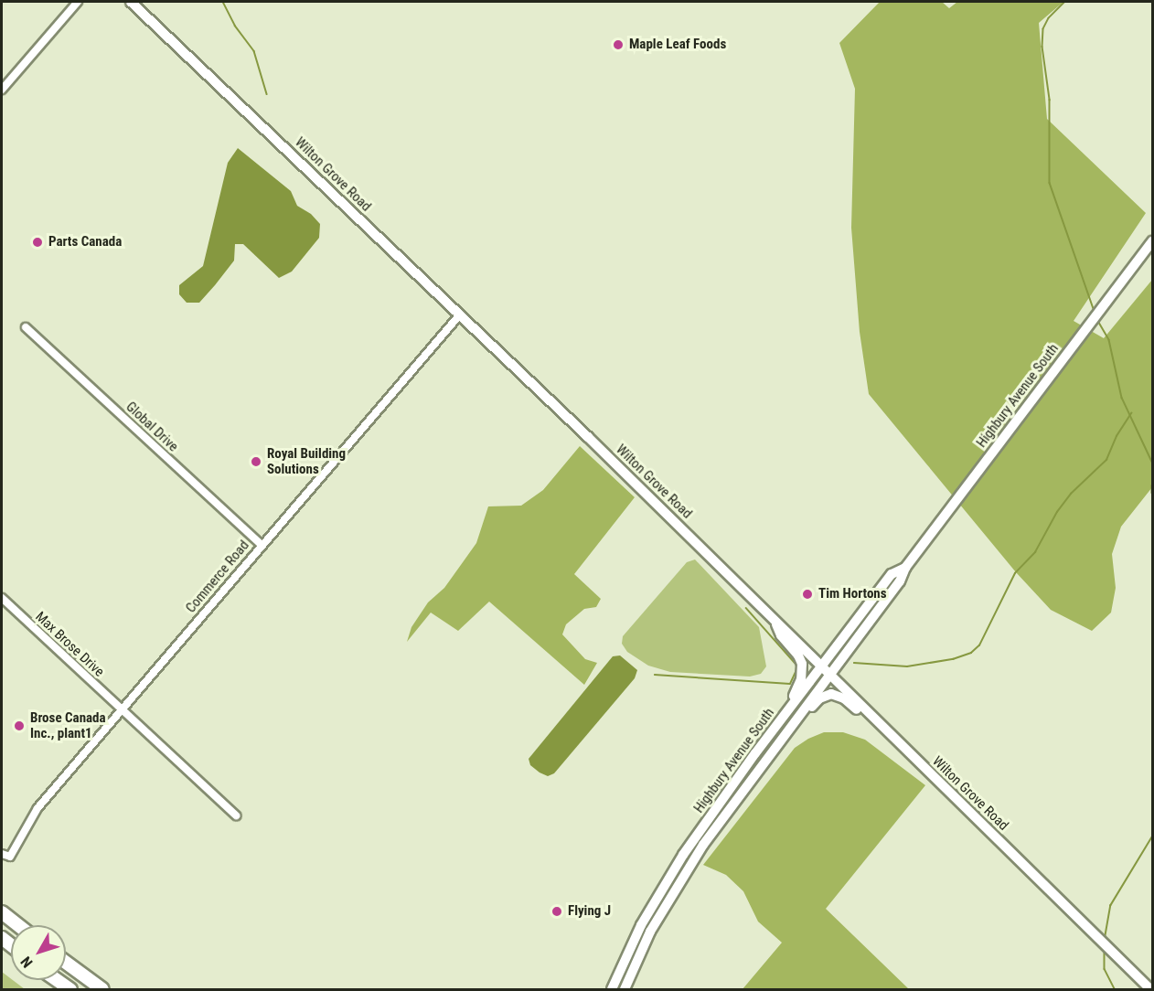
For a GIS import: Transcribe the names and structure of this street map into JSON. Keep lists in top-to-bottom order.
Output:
{
  "streets": {
    "main road": ["Wilton Grove Road", "Highbury Avenue South"],
    "street": ["Global Drive", "Commerce Road", "Max Brose Drive"]
  },
  "crossings": [
    ["Wilton Grove Road", "Highbury Avenue South"],
    ["Wilton Grove Road", "Commerce Road"],
    ["Global Drive", "Commerce Road"],
    ["Commerce Road", "Max Brose Drive"]
  ],
  "places": [
    "Maple Leaf Foods",
    "Parts Canada",
    "Royal Building Solutions",
    "Tim Hortons",
    "Brose Canada Inc., plant1",
    "Flying J"
  ],
  "north": "bottom left"
}
